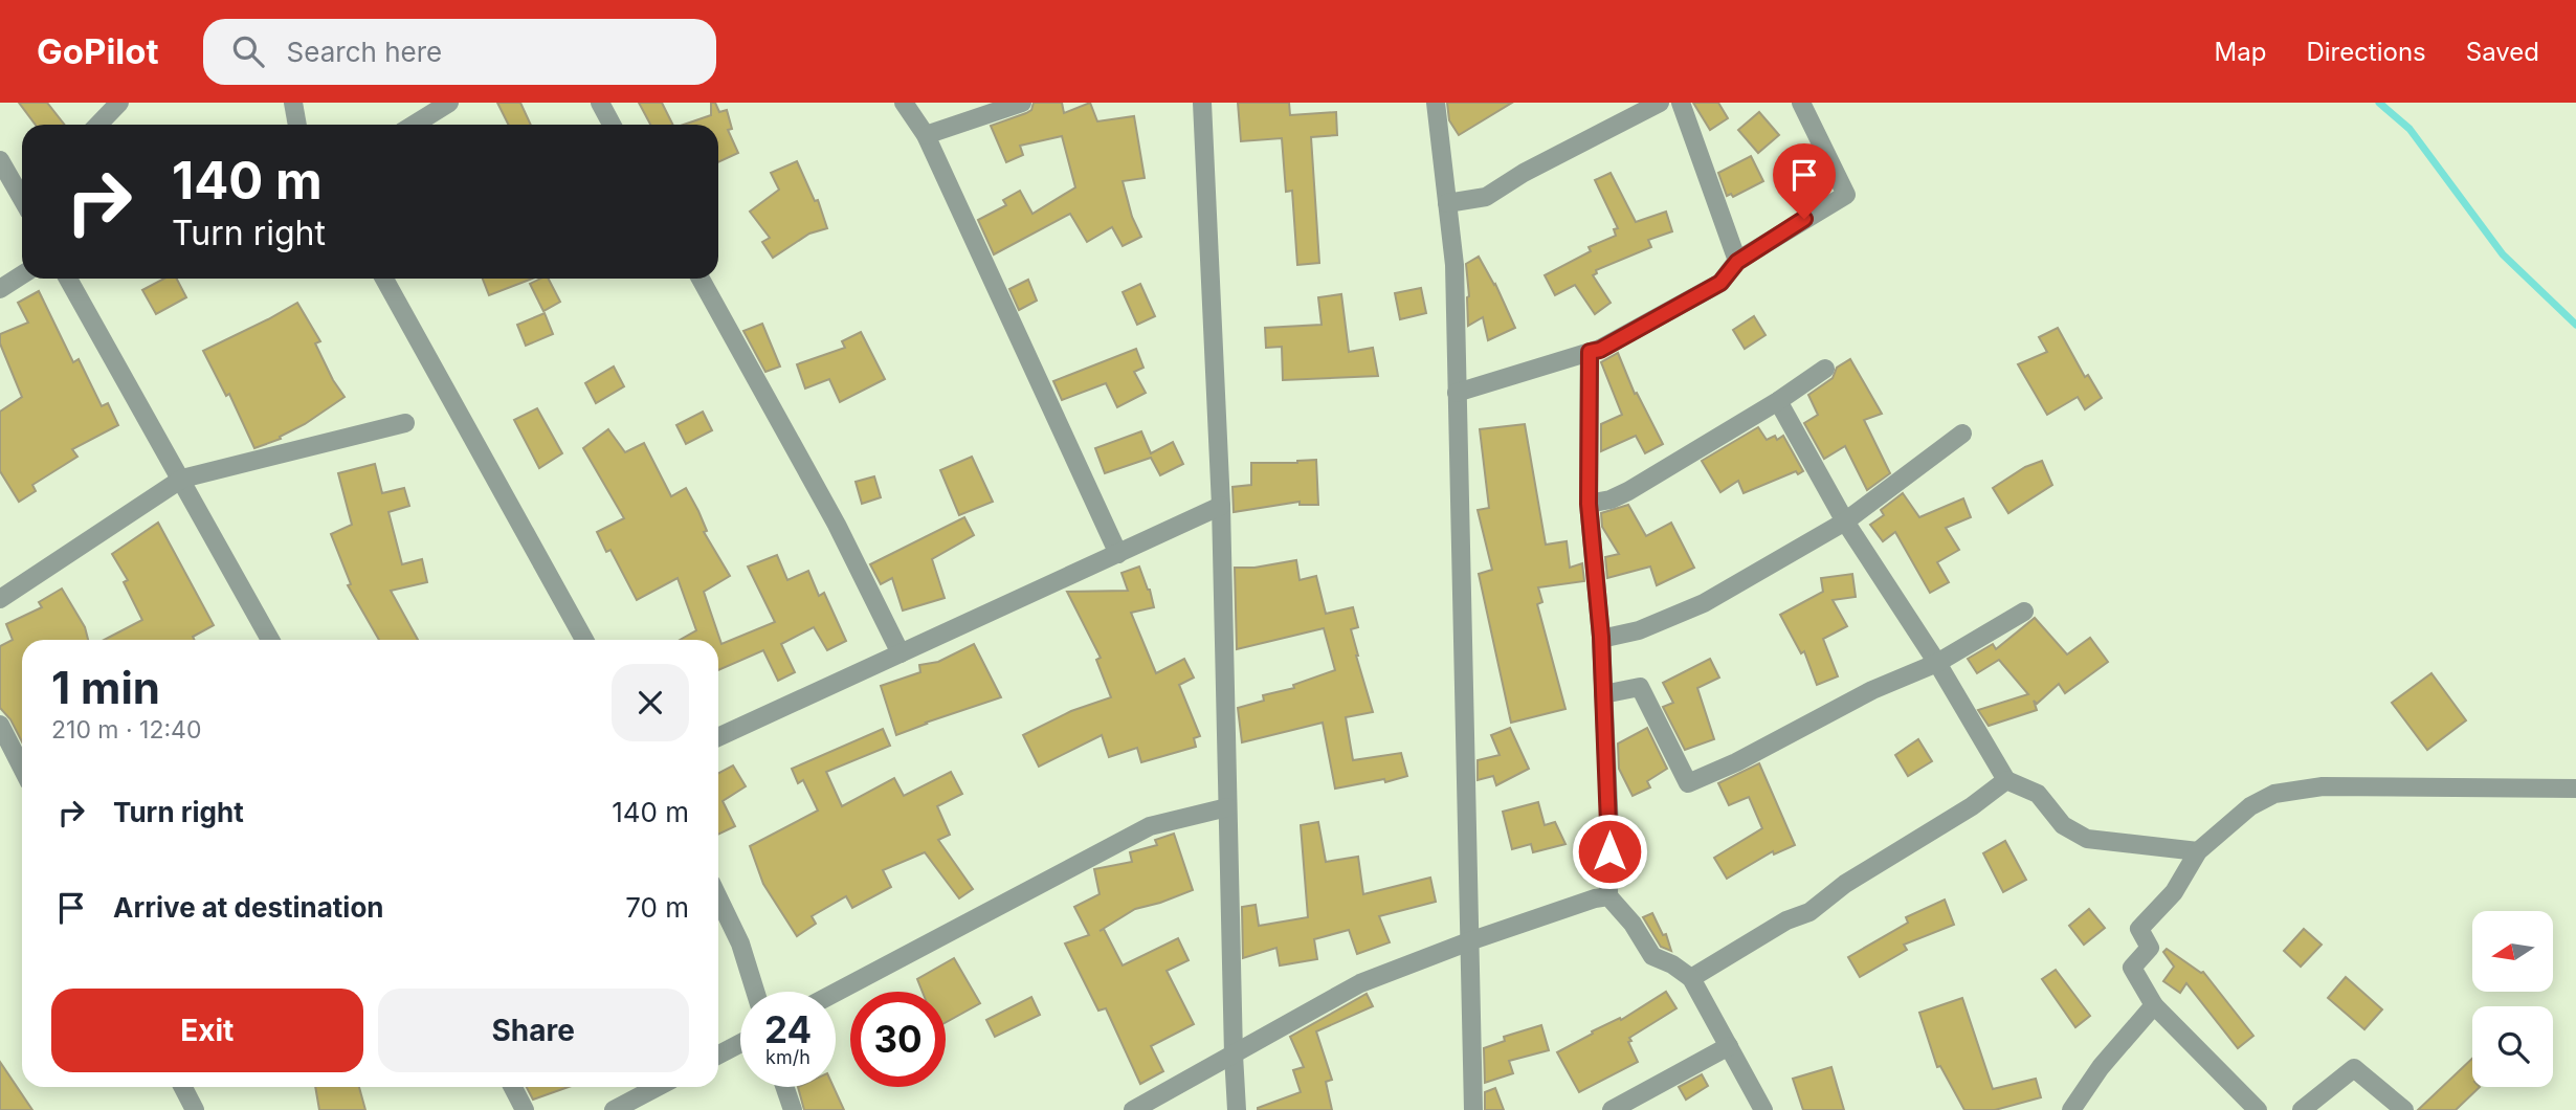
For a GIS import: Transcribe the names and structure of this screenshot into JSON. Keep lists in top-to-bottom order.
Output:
{
  "north": "left",
  "page": {
    "header": "GoPilot",
    "search": "Search here",
    "nav": ["Map", "Directions", "Saved"],
    "turn": ["140 m", "Turn right"],
    "heading": ["1 min", "210 m · 12:40"],
    "list": [
      {
        "name": "Turn right",
        "value": "140 m"
      },
      {
        "name": "Arrive at destination",
        "value": "70 m"
      }
    ],
    "buttons": ["Exit", "Share"],
    "speed": "24 km/h",
    "limit": "30"
  }
}
